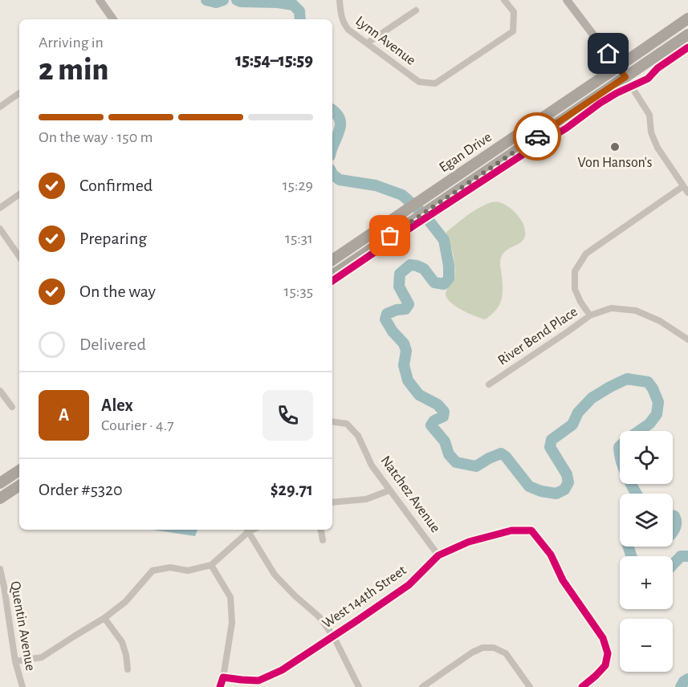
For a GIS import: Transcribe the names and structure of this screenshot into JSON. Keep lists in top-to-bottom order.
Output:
{
  "streets": {
    "highway": ["Egan Drive"],
    "street": [
      "Lynn Avenue",
      "River Bend Place",
      "Natchez Avenue",
      "West 144th Street",
      "Quentin Avenue"
    ]
  },
  "crossings": [
    ["Natchez Avenue", "West 144th Street"]
  ],
  "places": ["Von Hanson's"],
  "page": {
    "heading": ["2 min", "Arriving in", "15:54–15:59"],
    "panel": [
      "Alex",
      "Courier · 4.7",
      "Order #5320",
      "$29.71"
    ],
    "bar": "On the way · 150 m",
    "list": [
      ["Confirmed", "15:29"],
      ["Preparing", "15:31"],
      ["On the way", "15:35"],
      "Delivered"
    ],
    "round": "A",
    "map_buttons": ["+", "−"]
  }
}
